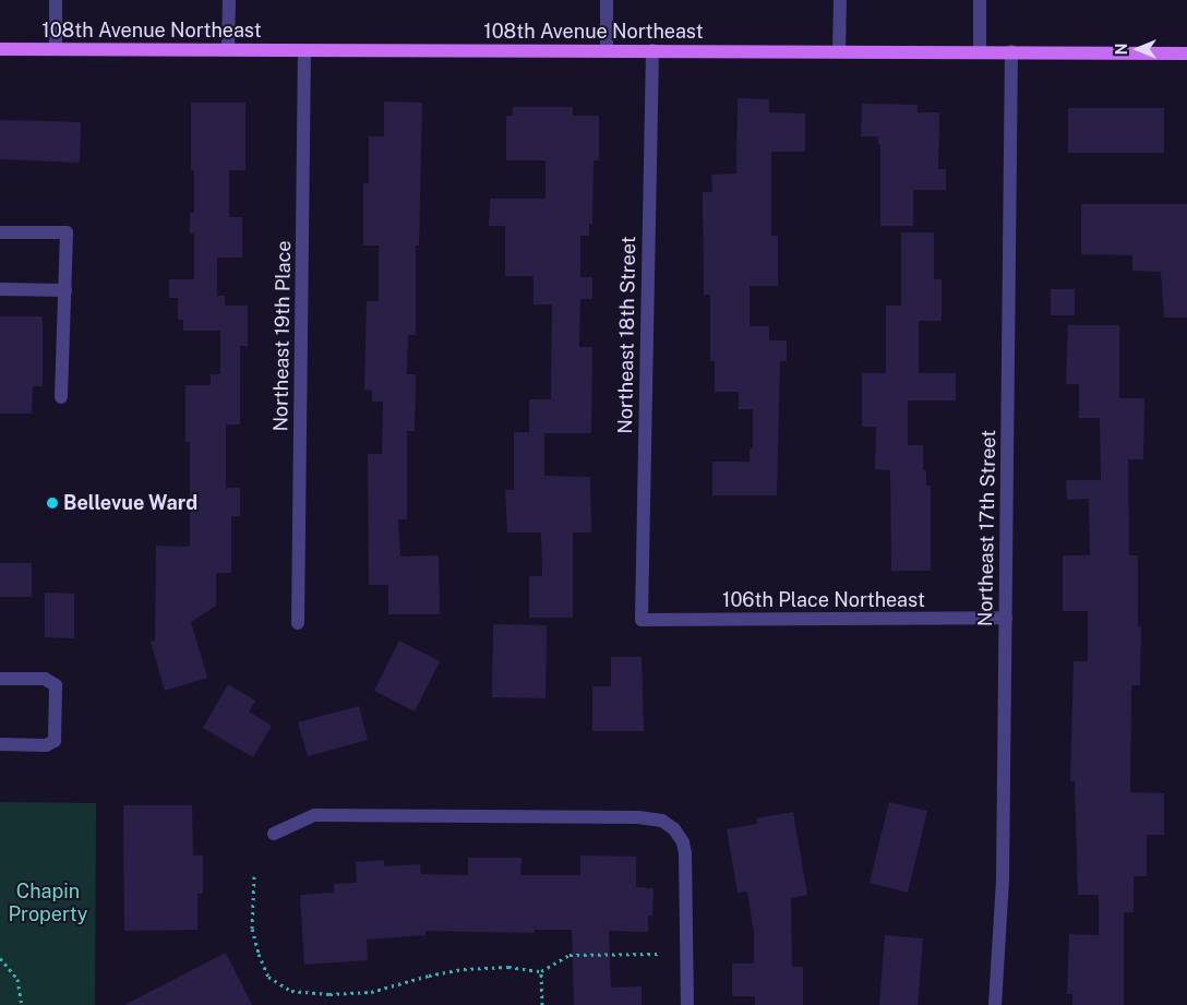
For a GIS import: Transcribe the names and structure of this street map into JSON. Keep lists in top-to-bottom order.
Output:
{
  "streets": {
    "main road": ["108th Avenue Northeast"],
    "street": [
      "Northeast 18th Street",
      "Northeast 19th Place",
      "Northeast 17th Street",
      "106th Place Northeast"
    ]
  },
  "crossings": [
    ["108th Avenue Northeast", "Northeast 18th Street"],
    ["108th Avenue Northeast", "Northeast 19th Place"],
    ["108th Avenue Northeast", "Northeast 17th Street"],
    ["Northeast 18th Street", "106th Place Northeast"],
    ["Northeast 17th Street", "106th Place Northeast"]
  ],
  "parks": ["Chapin Property"],
  "places": ["Bellevue Ward"],
  "north": "left"
}
